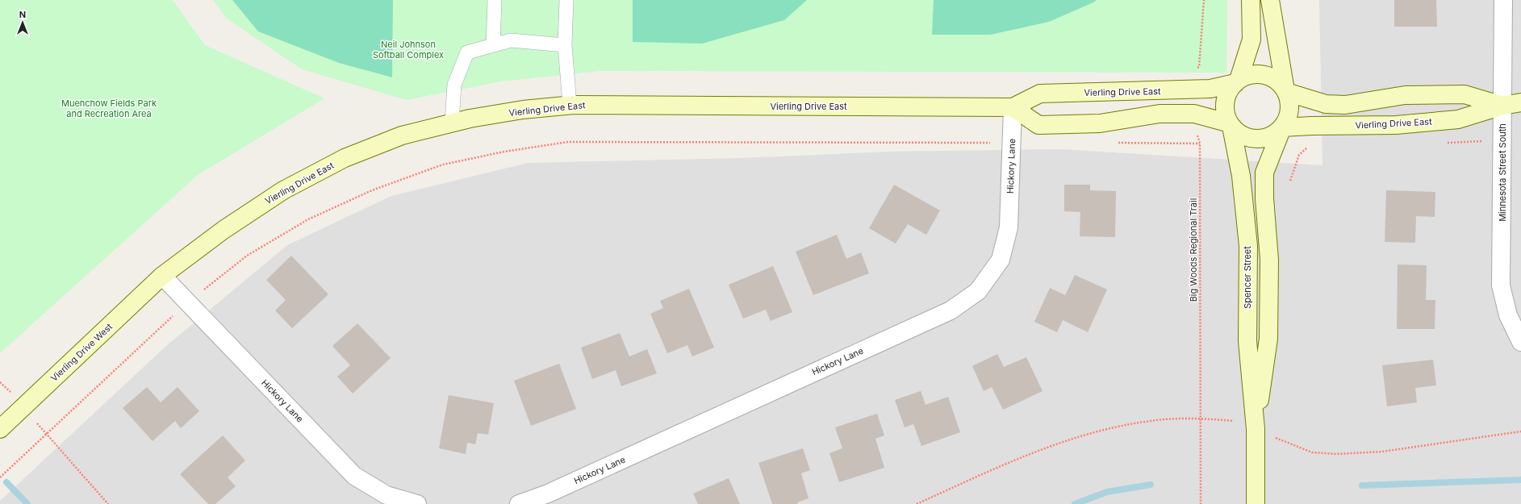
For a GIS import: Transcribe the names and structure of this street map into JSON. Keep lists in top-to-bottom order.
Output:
{
  "streets": {
    "street": [
      "Vierling Drive East",
      "Hickory Lane",
      "Minnesota Street South",
      "Spencer Street",
      "Vierling Drive West"
    ],
    "path": ["Big Woods Regional Trail"]
  },
  "crossings": [
    ["Vierling Drive East", "Hickory Lane"],
    ["Vierling Drive East", "Minnesota Street South"],
    ["Vierling Drive East", "Spencer Street"],
    ["Vierling Drive East", "Vierling Drive West"],
    ["Hickory Lane", "Vierling Drive West"]
  ],
  "parks": ["Neil Johnson Softball Complex", "Muenchow Fields Park and Recreation Area"],
  "north": "top"
}
